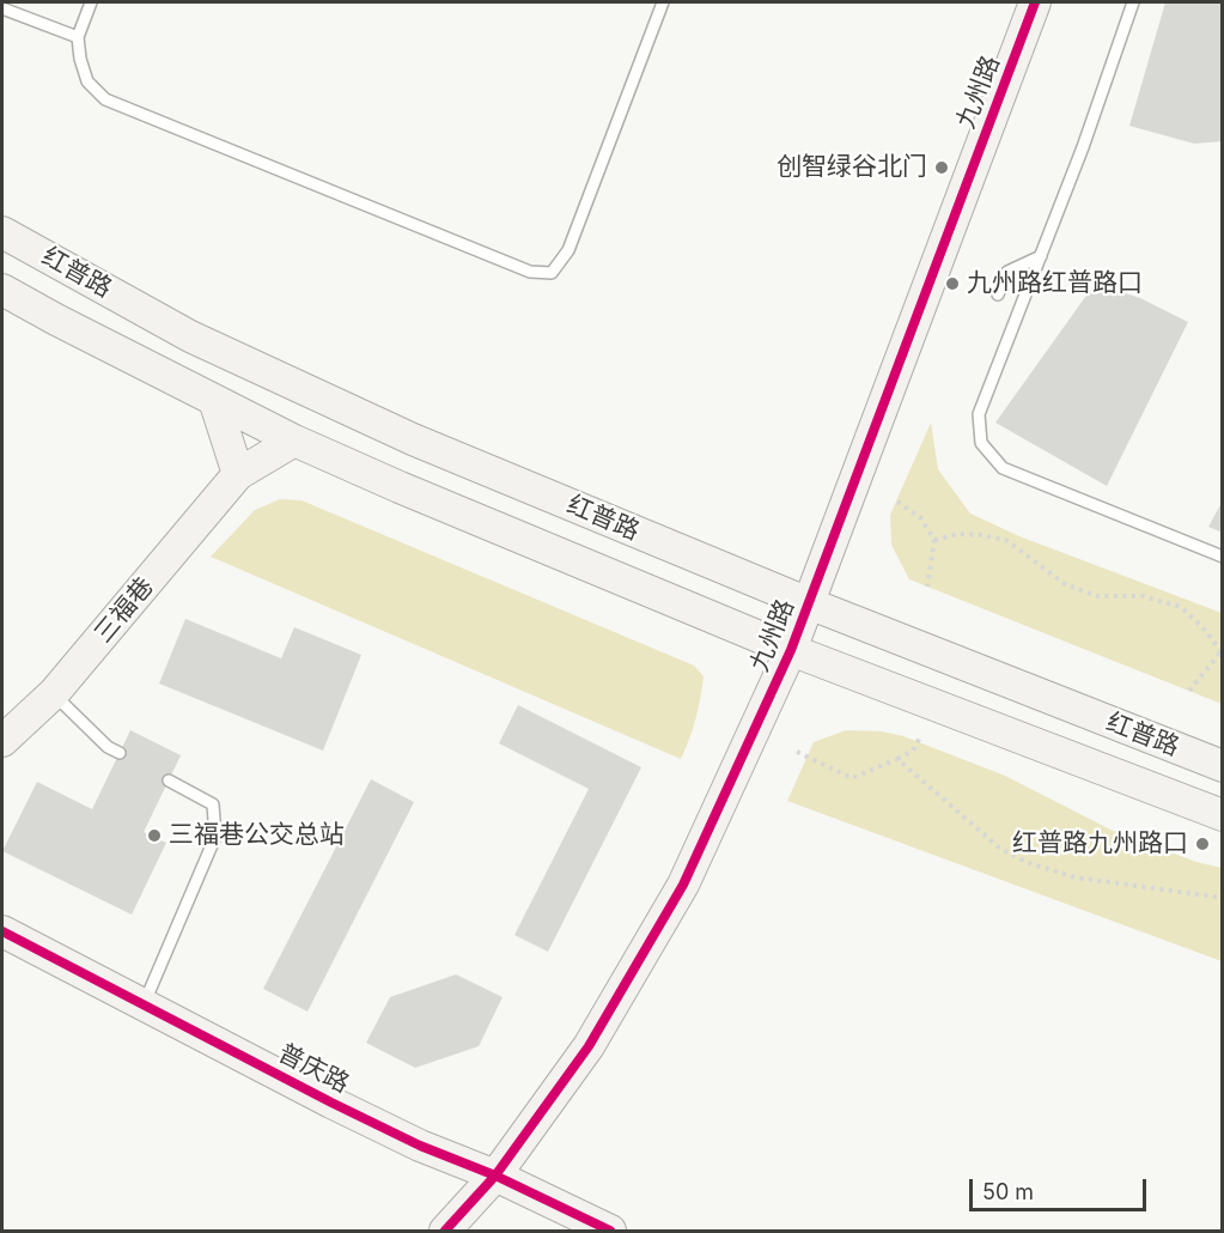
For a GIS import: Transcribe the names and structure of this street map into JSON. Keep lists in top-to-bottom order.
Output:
{
  "streets": {
    "main road": [
      "九州路",
      "红普路",
      "三福巷",
      "普庆路"
    ]
  },
  "crossings": [
    ["九州路", "红普路"],
    ["九州路", "普庆路"],
    ["红普路", "三福巷"]
  ],
  "places": [
    "创智绿谷北门",
    "九州路红普路口",
    "三福巷公交总站",
    "红普路九州路口"
  ],
  "scale_bar": "50 m"
}
